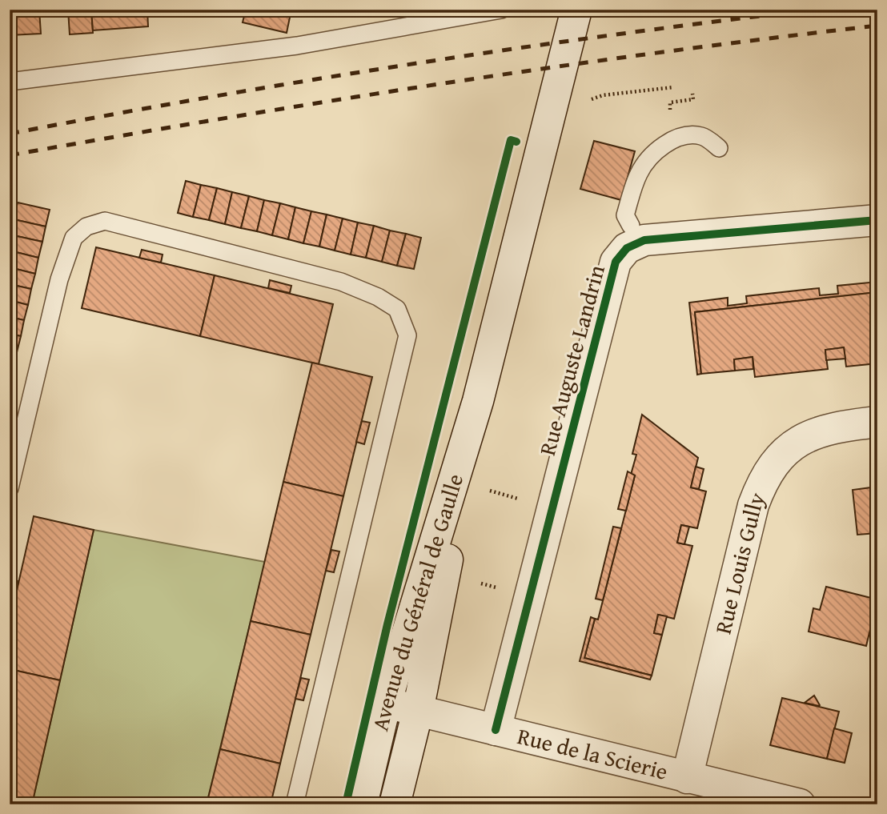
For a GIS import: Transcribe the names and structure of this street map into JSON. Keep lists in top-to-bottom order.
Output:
{
  "streets": {
    "street": [
      "Rue Auguste Landrin",
      "Rue Louis Gully",
      "Avenue du Général de Gaulle",
      "Rue de la Scierie"
    ]
  },
  "crossings": [
    ["Rue Auguste Landrin", "Rue de la Scierie"],
    ["Rue Louis Gully", "Rue de la Scierie"],
    ["Avenue du Général de Gaulle", "Rue de la Scierie"]
  ]
}
